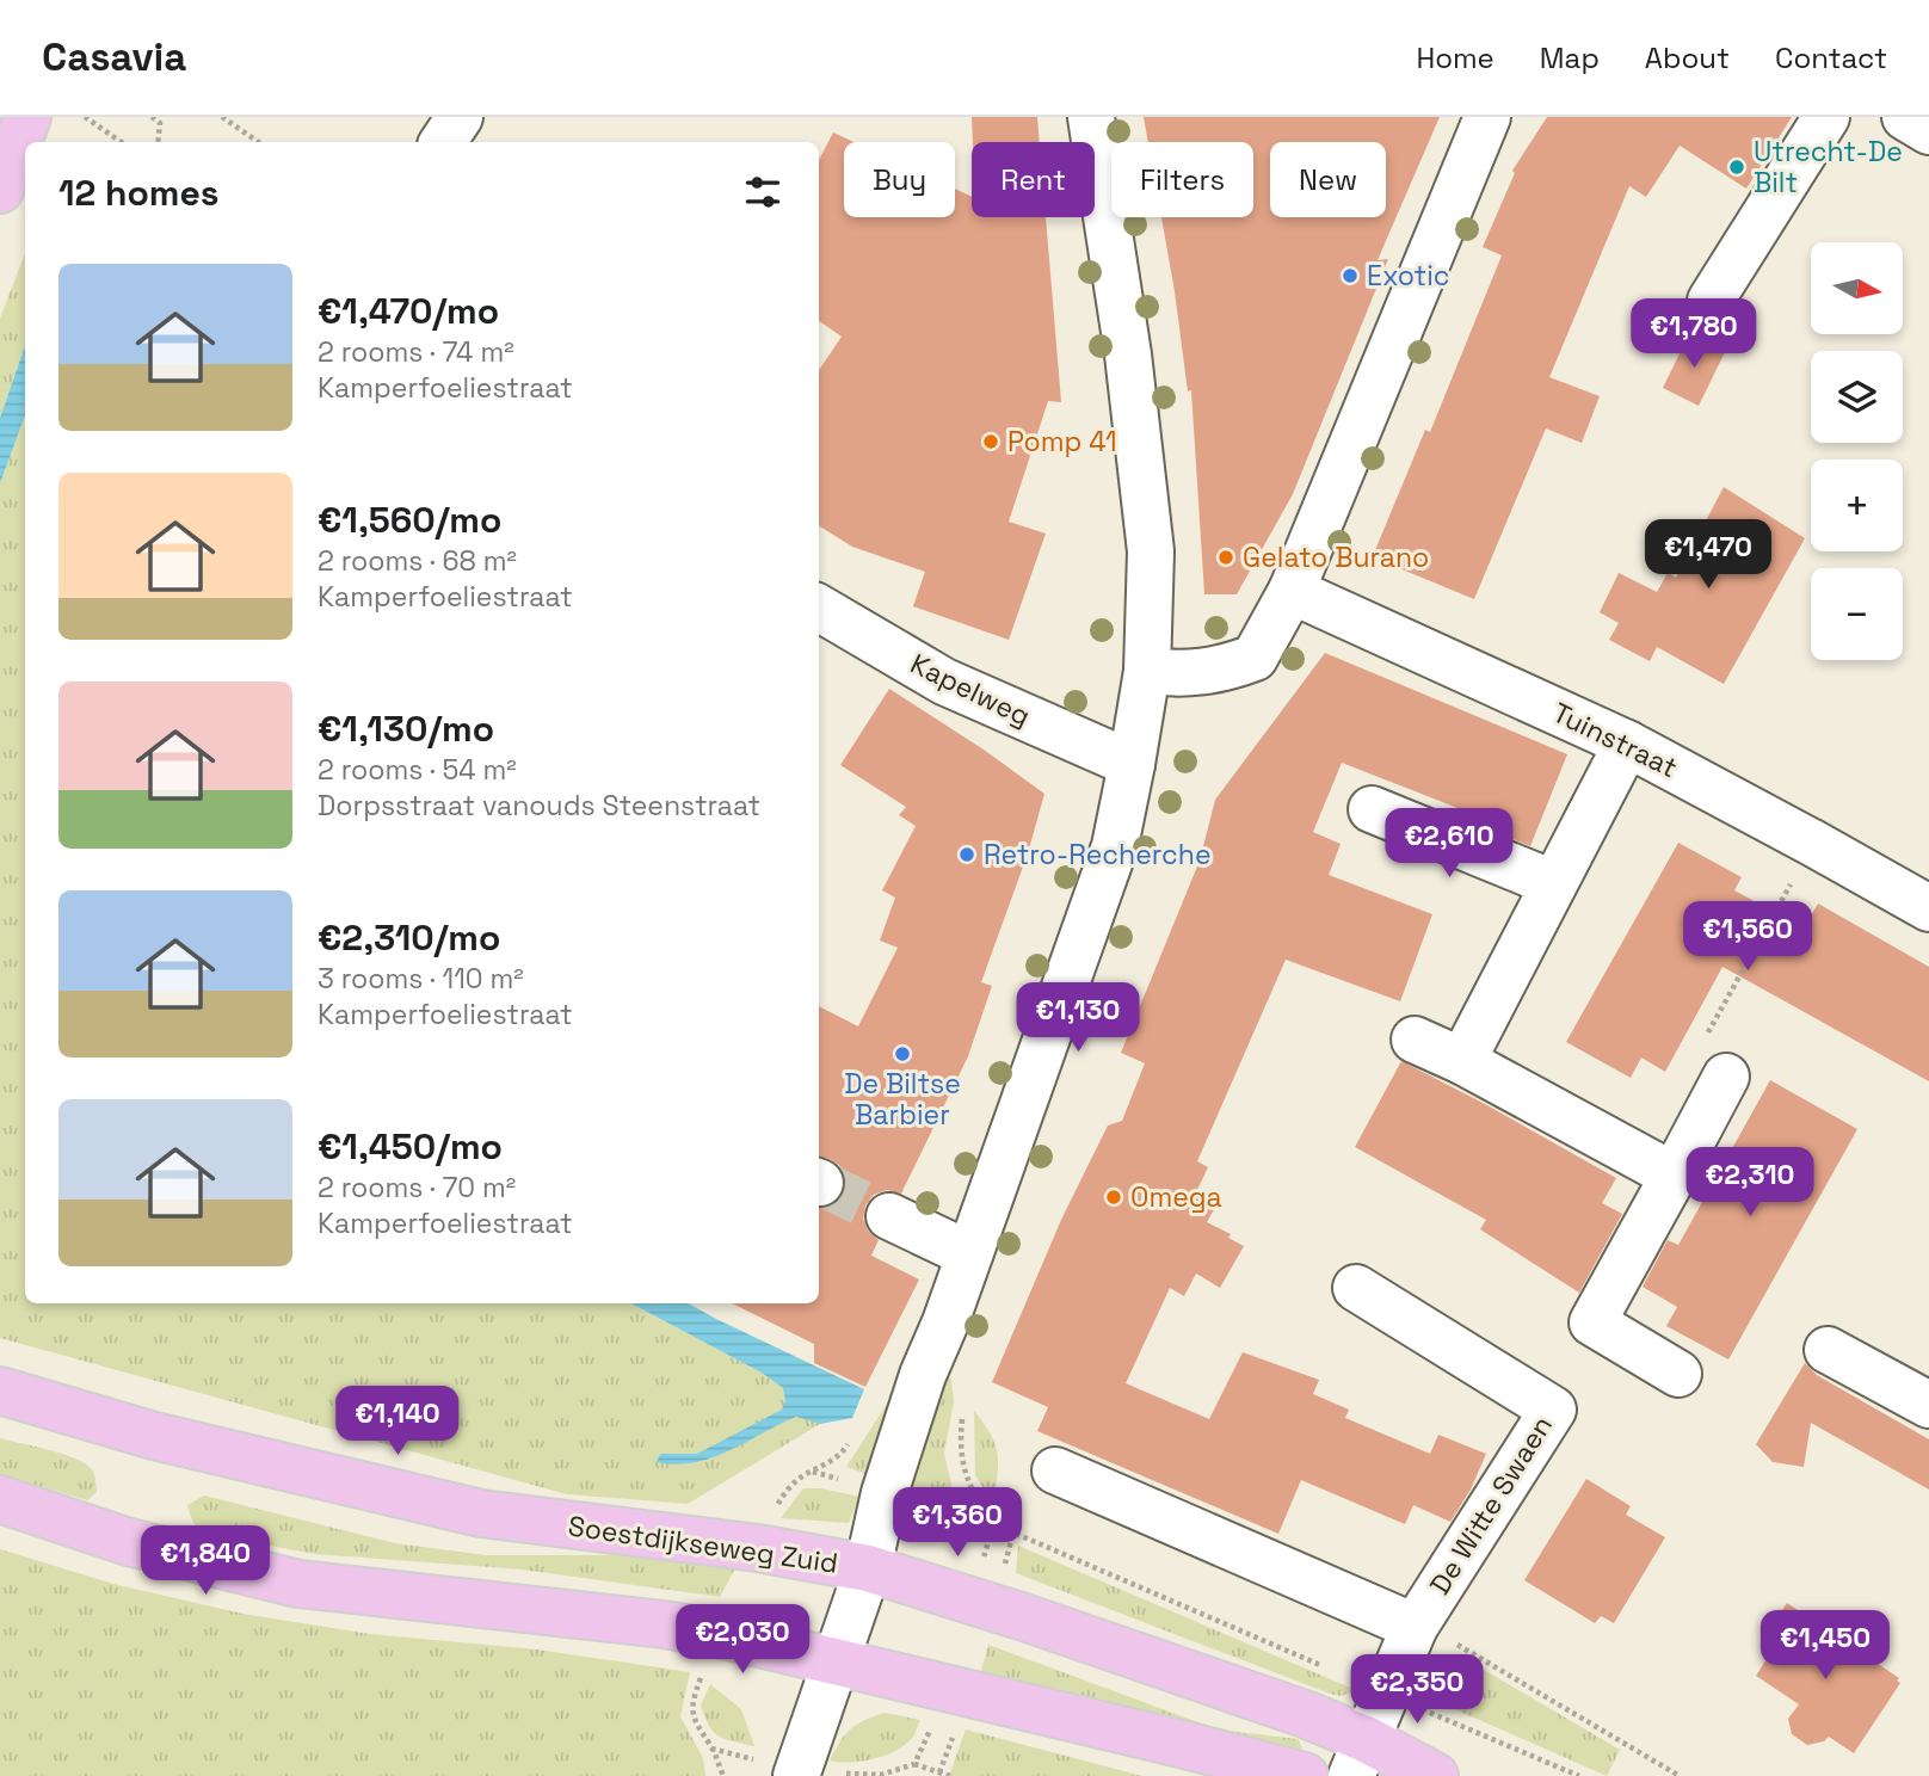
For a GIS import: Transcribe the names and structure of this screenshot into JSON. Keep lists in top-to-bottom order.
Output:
{
  "streets": {
    "main road": ["Soestdijkseweg Zuid"],
    "street": ["Kapelweg", "Tuinstraat", "De Witte Swaen"]
  },
  "crossings": [
    ["De Witte Swaen", "Soestdijkseweg Zuid"]
  ],
  "places": [
    "Utrecht-De Bilt",
    "Exotic",
    "Pomp 41",
    "Gelato Burano",
    "Retro-Recherche",
    "De Biltse Barbier",
    "Omega"
  ],
  "north": "right",
  "page": {
    "header": "Casavia",
    "nav": [
      "Home",
      "Map",
      "About",
      "Contact"
    ],
    "chip": [
      "Buy",
      "Rent",
      "Filters",
      "New"
    ],
    "heading": "12 homes",
    "map_buttons": ["+", "−"],
    "list": [
      {
        "name": "€1,470/mo",
        "note": "2 rooms · 74 m² · Kamperfoeliestraat"
      },
      {
        "name": "€1,560/mo",
        "note": "2 rooms · 68 m² · Kamperfoeliestraat"
      },
      {
        "name": "€1,130/mo",
        "note": "2 rooms · 54 m² · Dorpsstraat vanouds Steenstraat"
      },
      {
        "name": "€2,310/mo",
        "note": "3 rooms · 110 m² · Kamperfoeliestraat"
      },
      {
        "name": "€1,450/mo",
        "note": "2 rooms · 70 m² · Kamperfoeliestraat"
      }
    ],
    "price": [
      "€1,780",
      "€1,470",
      "€2,610",
      "€1,560",
      "€1,130",
      "€2,310",
      "€1,140",
      "€1,360",
      "€1,840",
      "€2,030",
      "€1,450",
      "€2,350"
    ]
  }
}
